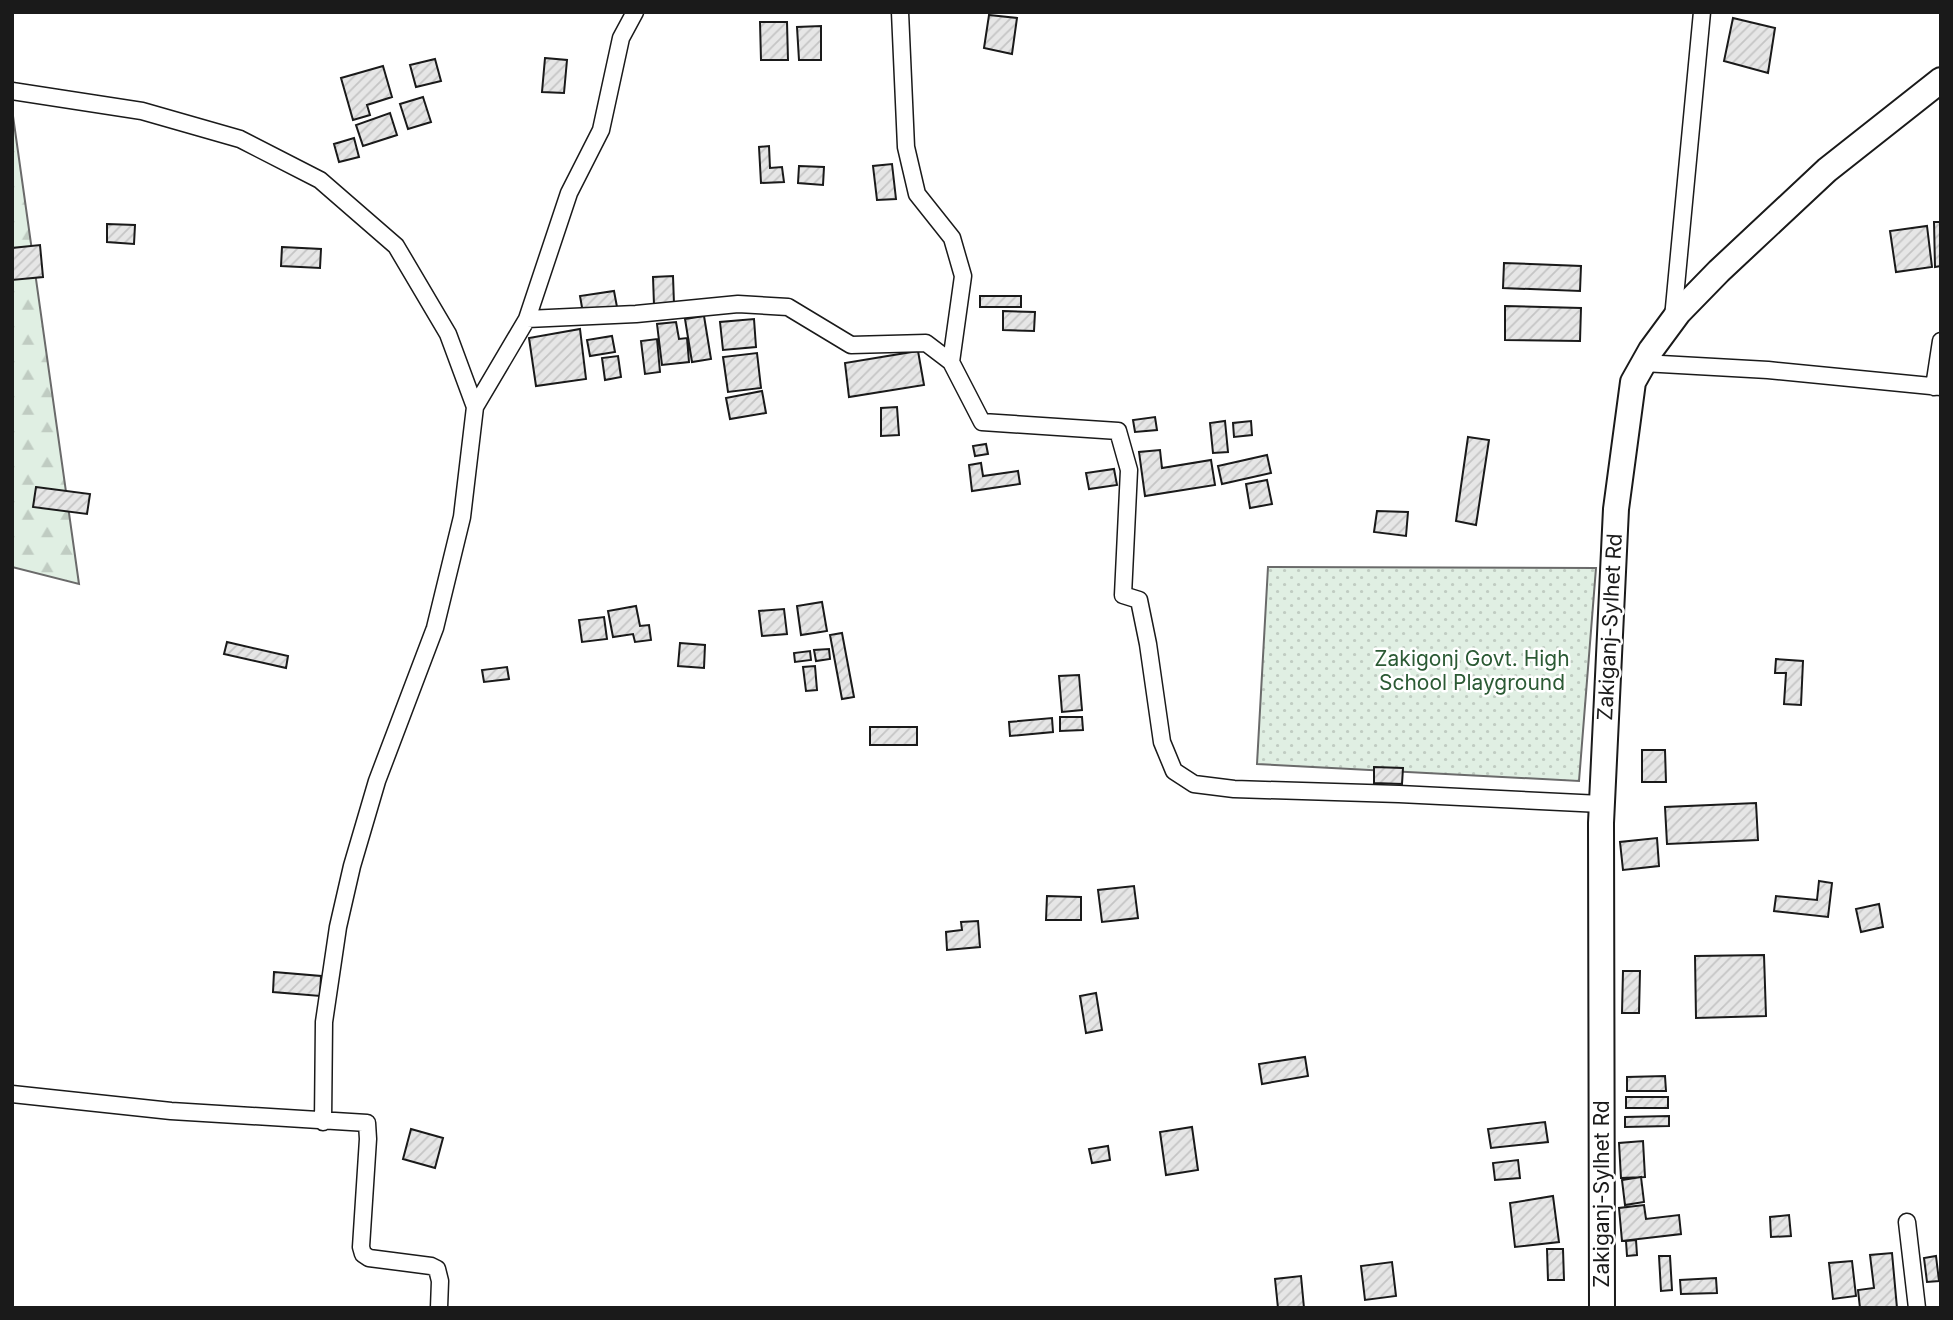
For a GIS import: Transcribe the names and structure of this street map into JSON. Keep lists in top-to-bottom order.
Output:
{
  "streets": {
    "main road": ["Zakiganj-Sylhet Rd"]
  },
  "parks": ["Zakigonj Govt. High School Playground"]
}
